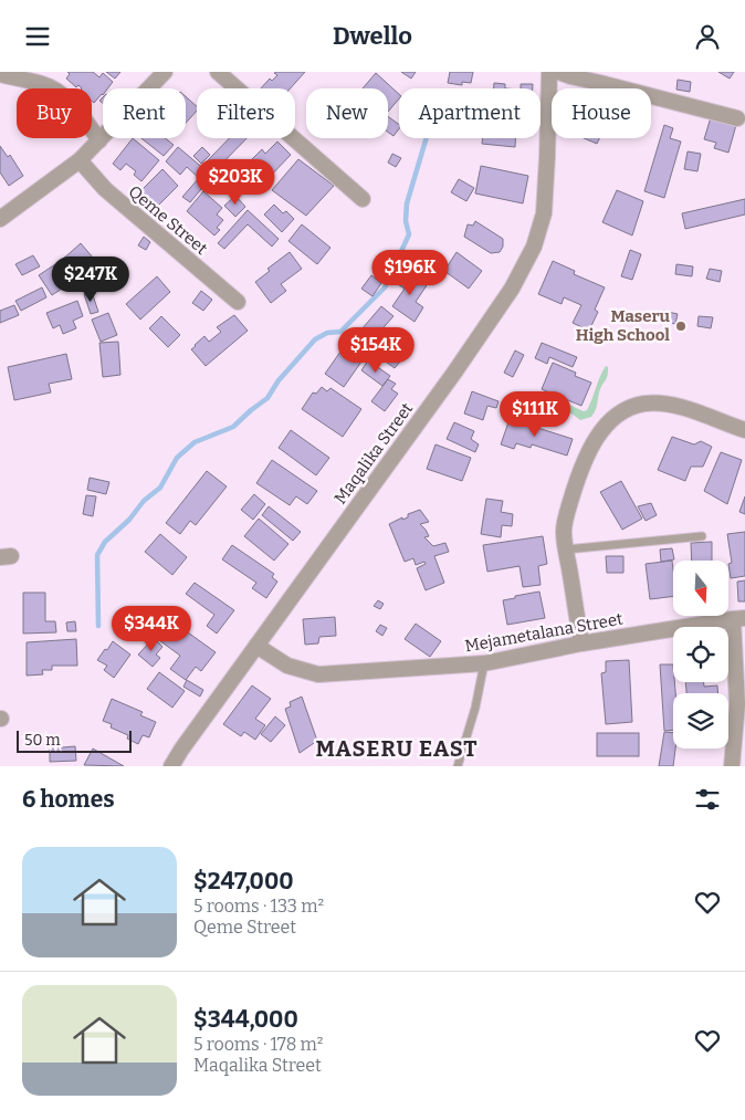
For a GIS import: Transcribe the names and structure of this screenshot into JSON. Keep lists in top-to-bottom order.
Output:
{
  "streets": {
    "street": ["Qeme Street", "Maqalika Street", "Mejametalana Street"]
  },
  "crossings": [
    ["Maqalika Street", "Mejametalana Street"]
  ],
  "districts": ["MASERU EAST"],
  "places": ["Maseru High School"],
  "scale_bar": "50 m",
  "north": "bottom",
  "page": {
    "header": "Dwello",
    "chip": [
      "Buy",
      "Rent",
      "Filters",
      "New",
      "Apartment",
      "House"
    ],
    "price": [
      "$203K",
      "$196K",
      "$247K",
      "$154K",
      "$111K",
      "$344K"
    ],
    "scale": "50 m",
    "heading": "6 homes",
    "list": [
      {
        "name": "$247,000",
        "note": "5 rooms · 133 m² · Qeme Street"
      },
      {
        "name": "$344,000",
        "note": "5 rooms · 178 m² · Maqalika Street"
      }
    ]
  }
}
